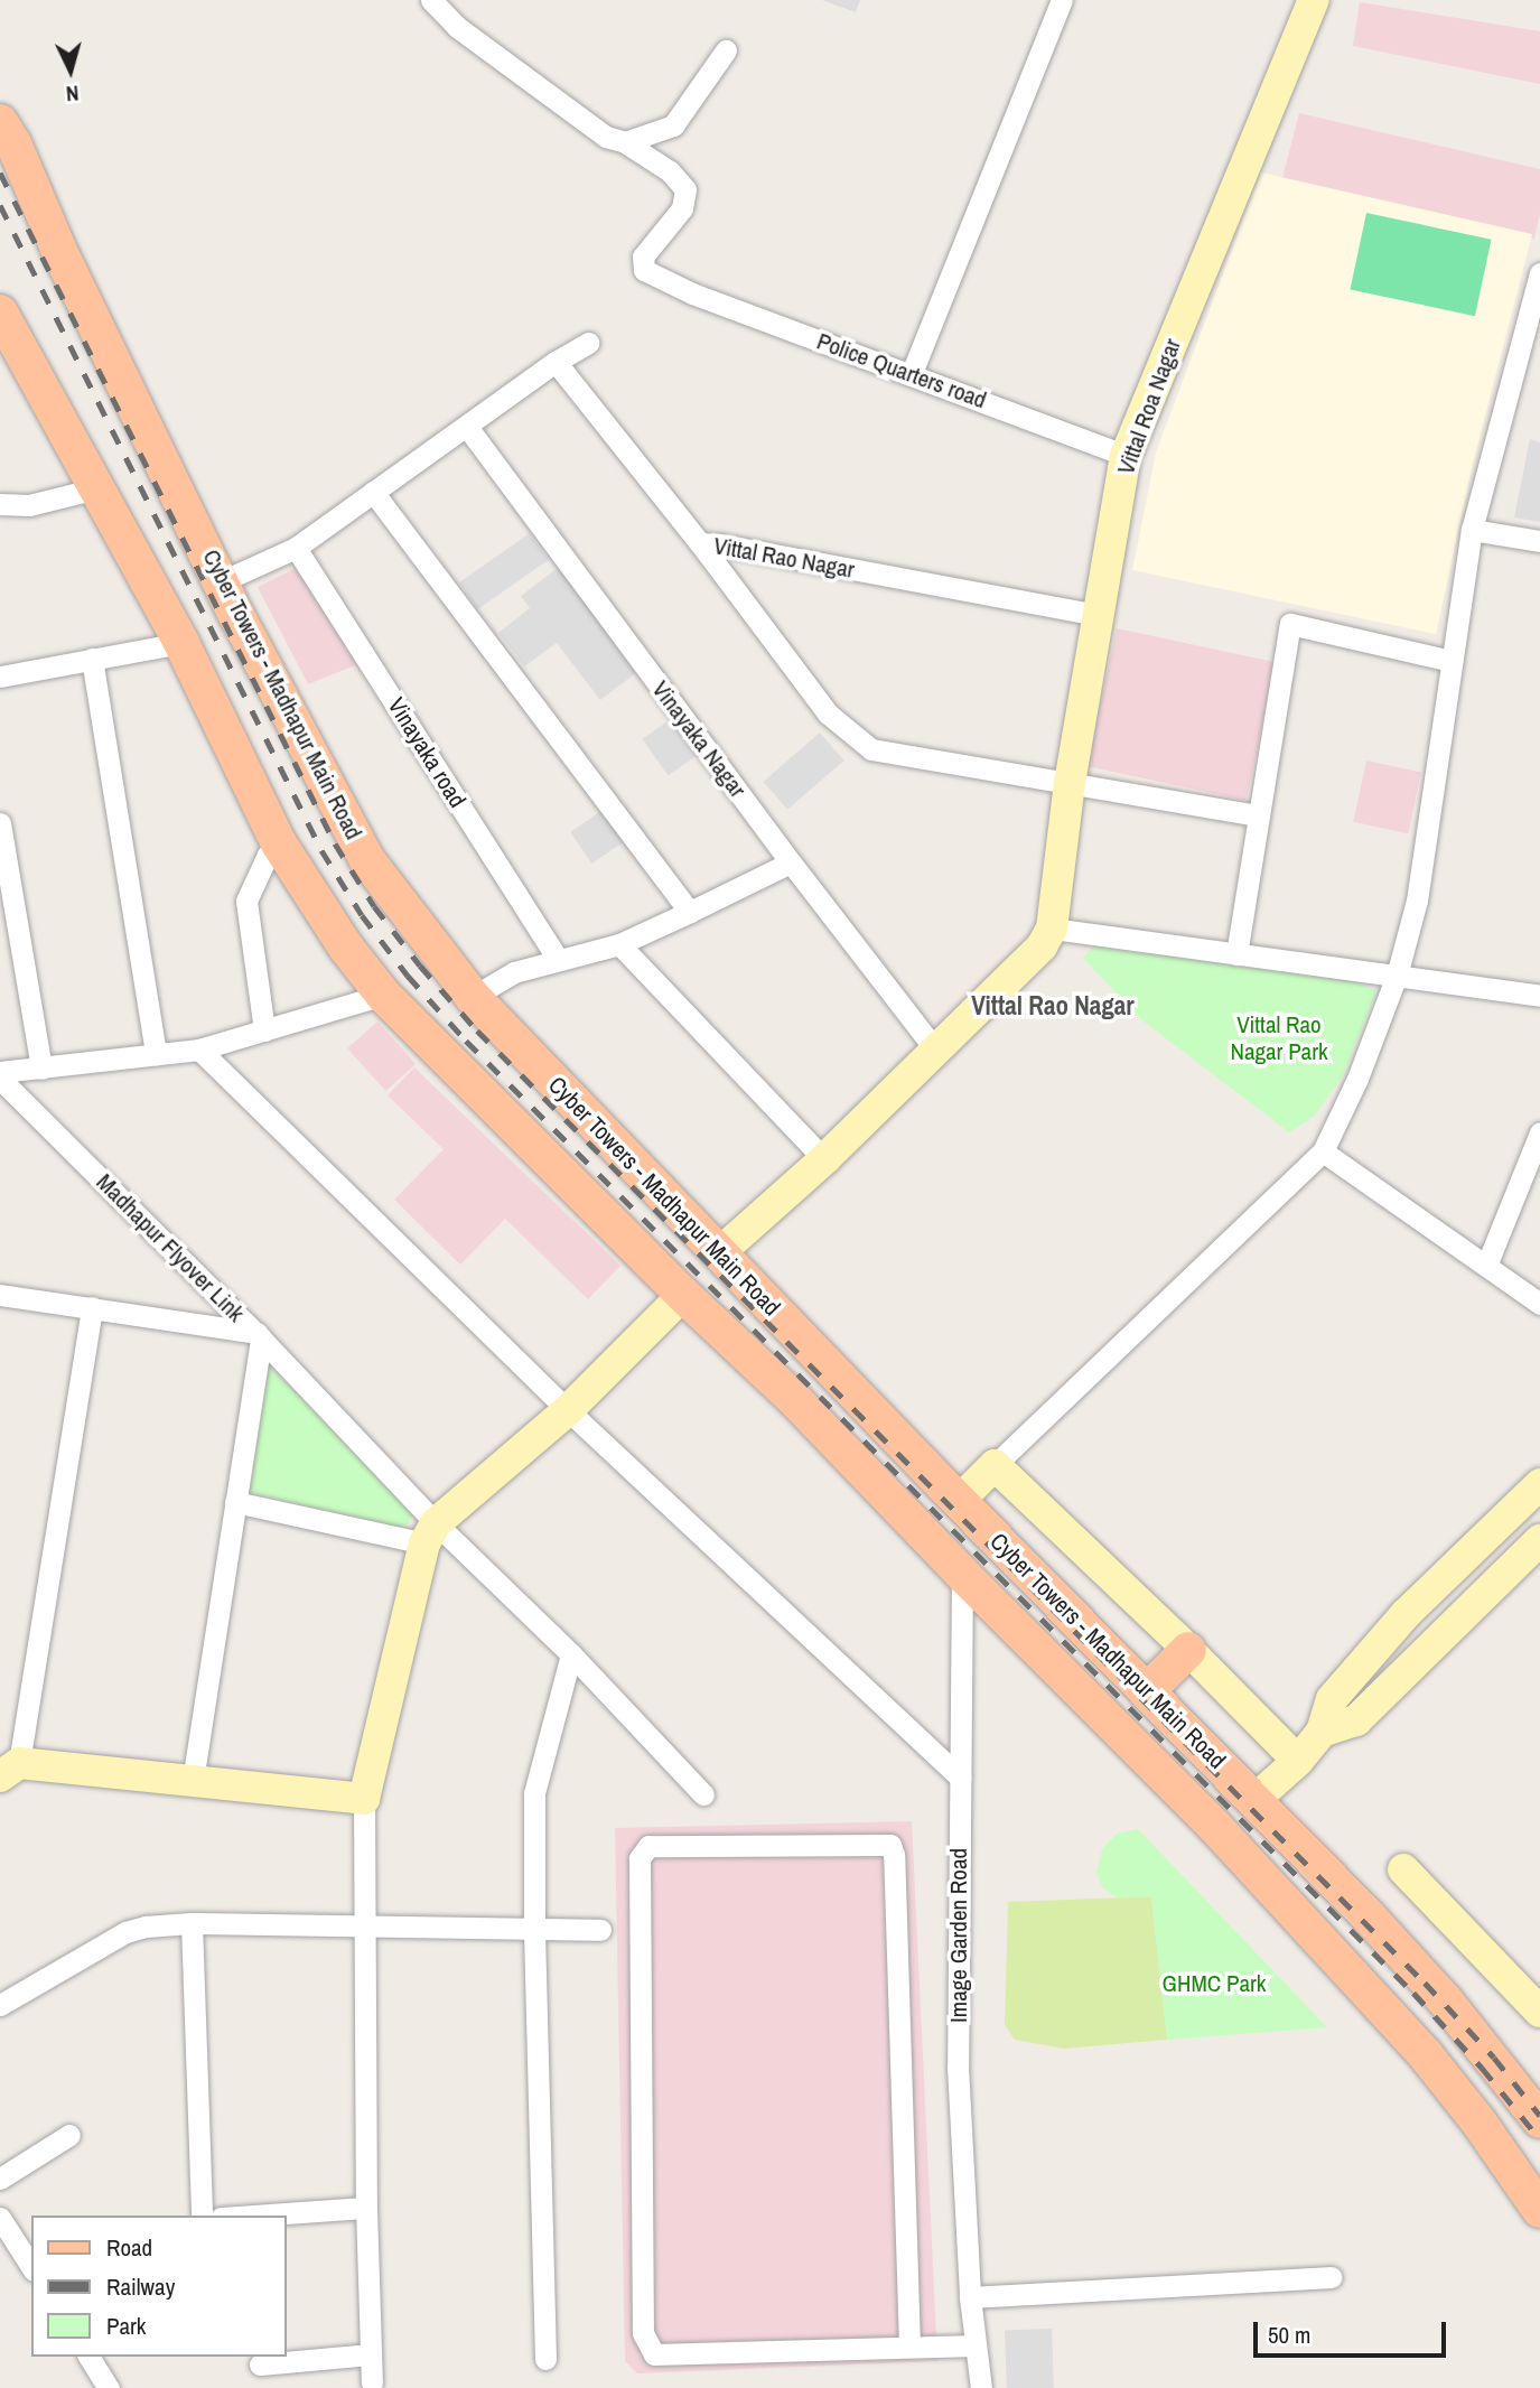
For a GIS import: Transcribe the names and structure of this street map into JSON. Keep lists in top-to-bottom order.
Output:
{
  "streets": {
    "main road": ["Cyber Towers - Madhapur Main Road"],
    "street": [
      "Police Quarters road",
      "Vittal Roa Nagar",
      "Vittal Rao Nagar",
      "Vinayaka Nagar",
      "Vinayaka road",
      "Madhapur Flyover Link",
      "Image Garden Road"
    ]
  },
  "crossings": [
    ["Police Quarters road", "Vittal Roa Nagar"],
    ["Vittal Roa Nagar", "Vittal Rao Nagar"],
    ["Cyber Towers - Madhapur Main Road", "Image Garden Road"]
  ],
  "districts": ["Vittal Rao Nagar"],
  "parks": ["Vittal Rao Nagar Park", "GHMC Park"],
  "legend": ["Road", "Railway", "Park"],
  "scale_bar": "50 m",
  "north": "bottom"
}
